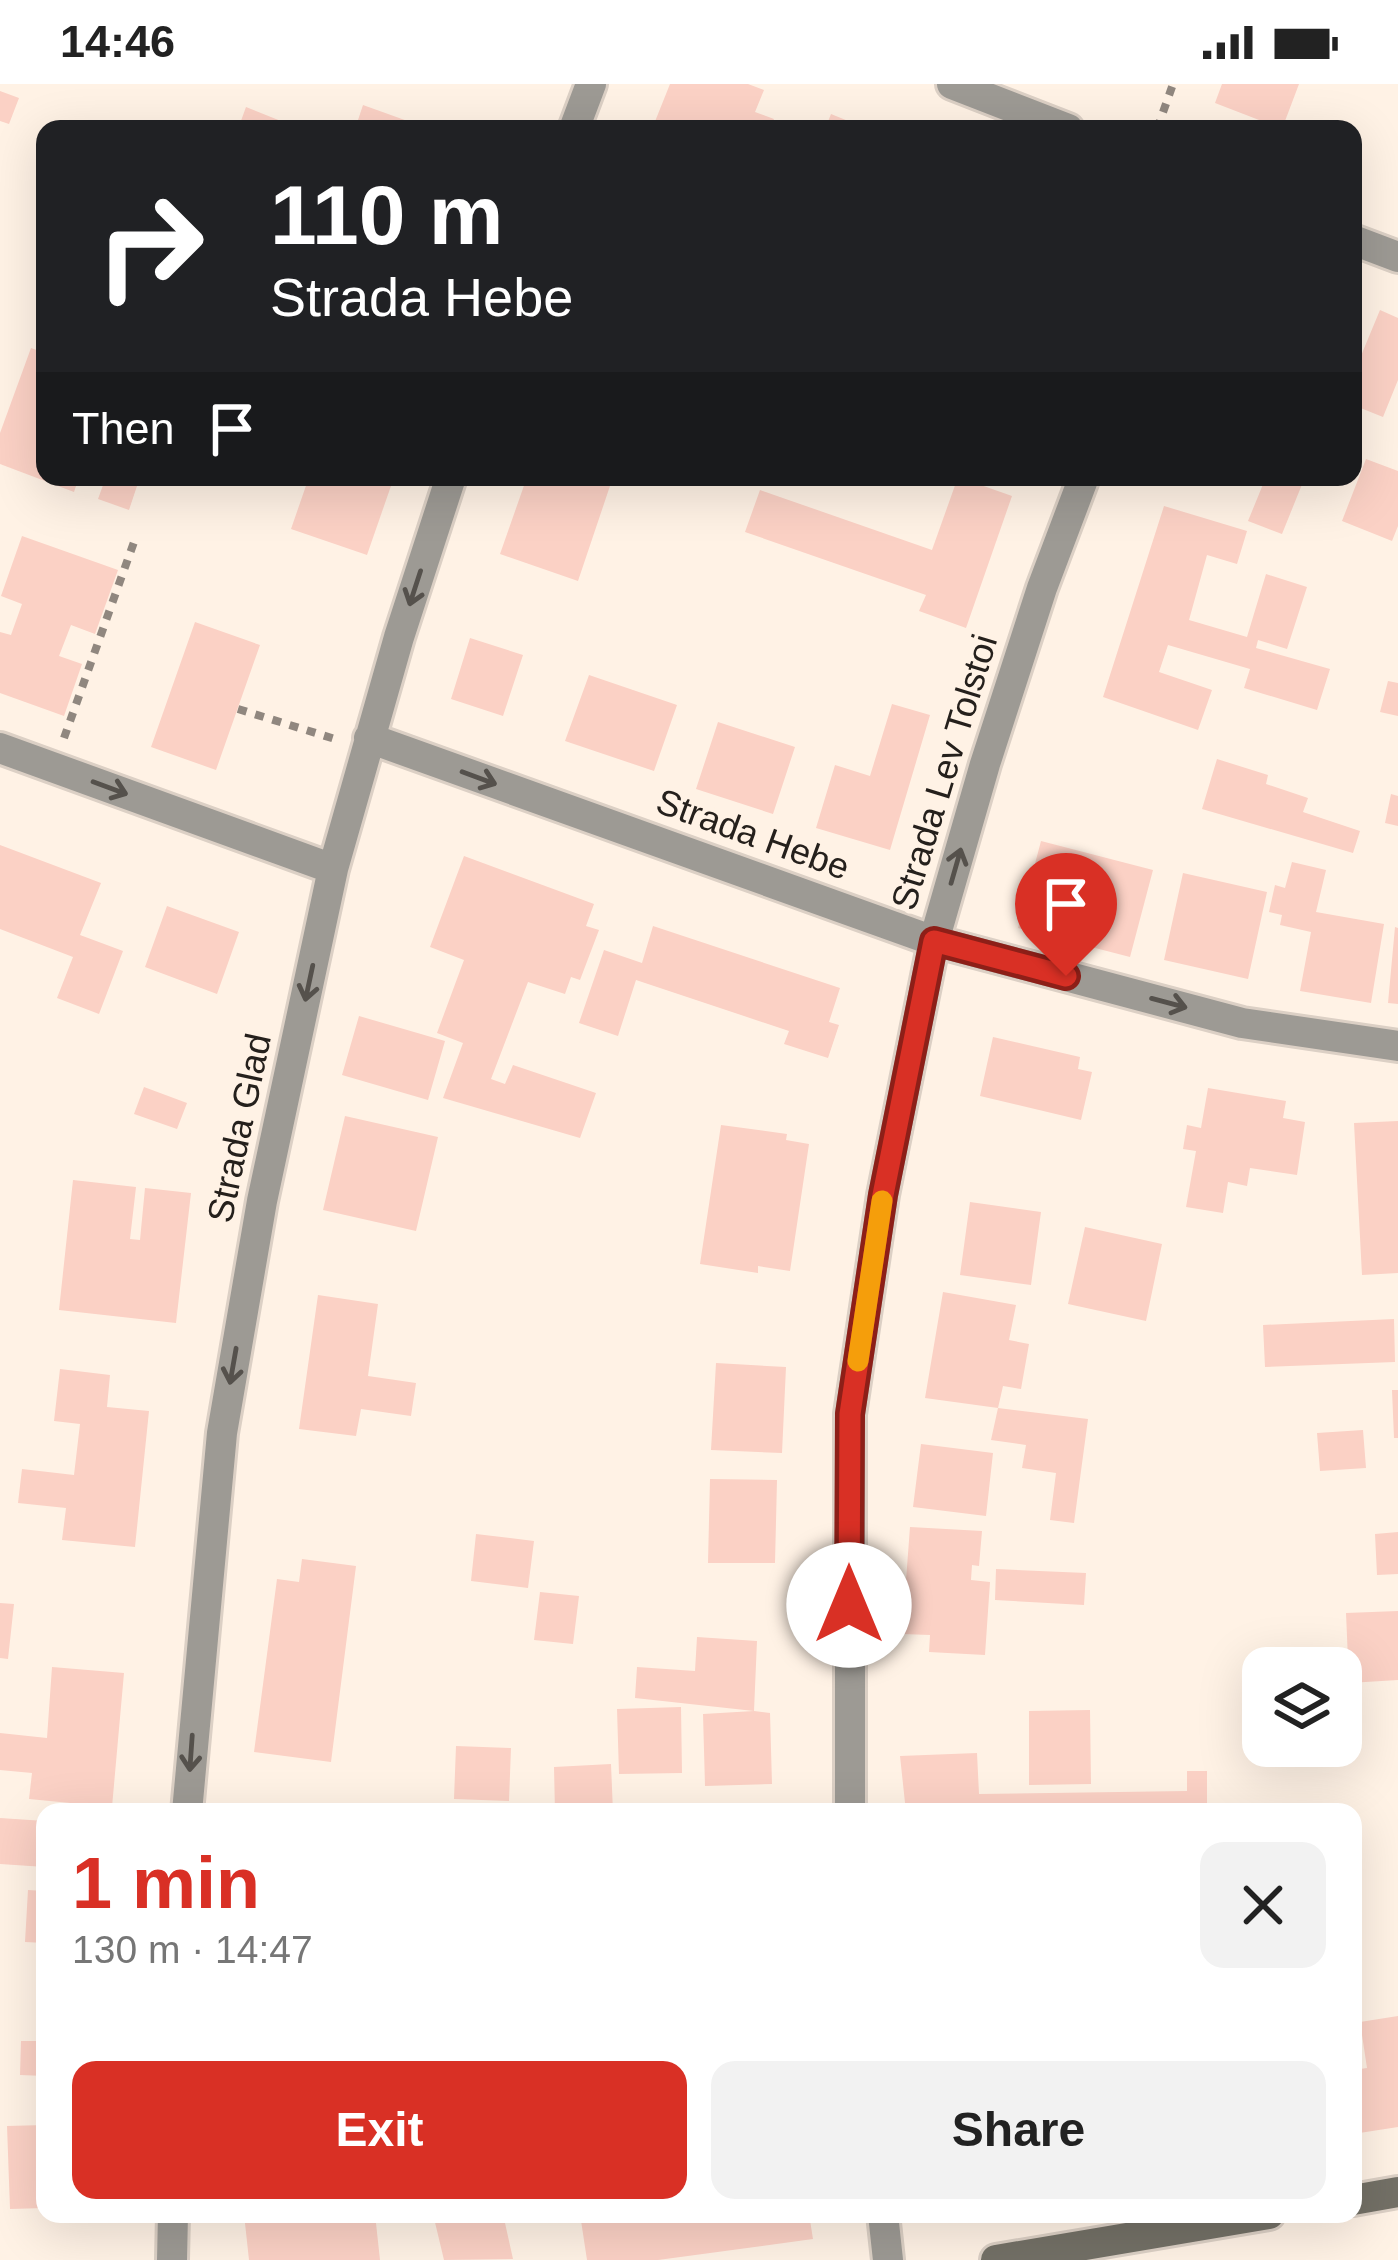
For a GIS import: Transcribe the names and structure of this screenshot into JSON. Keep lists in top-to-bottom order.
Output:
{
  "streets": {
    "street": ["Strada Lev Tolstoi", "Strada Hebe", "Strada Glad"]
  },
  "crossings": [
    ["Strada Lev Tolstoi", "Strada Hebe"],
    ["Strada Hebe", "Strada Glad"]
  ],
  "one_way": ["Strada Lev Tolstoi", "Strada Hebe", "Strada Glad"],
  "page": {
    "status": "14:46",
    "turn": ["110 m", "Strada Hebe"],
    "then": "Then",
    "heading": ["1 min", "130 m · 14:47"],
    "buttons": ["Exit", "Share"]
  }
}
